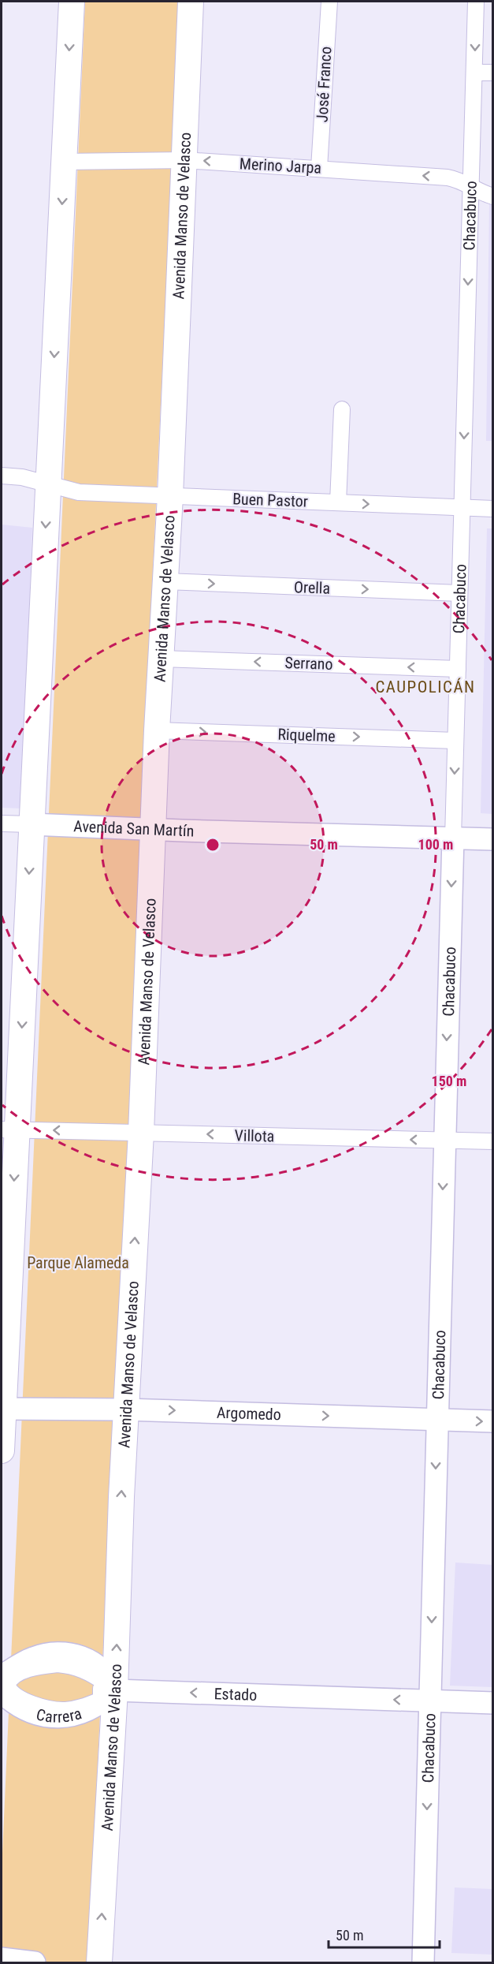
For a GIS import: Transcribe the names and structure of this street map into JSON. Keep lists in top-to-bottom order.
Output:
{
  "streets": {
    "main road": ["Avenida Manso de Velasco"],
    "street": [
      "José Franco",
      "Merino Jarpa",
      "Chacabuco",
      "Buen Pastor",
      "Orella",
      "Serrano",
      "Riquelme",
      "Avenida San Martín",
      "Villota",
      "Argomedo",
      "Estado",
      "Carrera"
    ]
  },
  "crossings": [
    ["José Franco", "Merino Jarpa"],
    ["Merino Jarpa", "Chacabuco"],
    ["Merino Jarpa", "Avenida Manso de Velasco"],
    ["Chacabuco", "Buen Pastor"],
    ["Chacabuco", "Orella"],
    ["Chacabuco", "Serrano"],
    ["Chacabuco", "Riquelme"],
    ["Chacabuco", "Avenida San Martín"],
    ["Chacabuco", "Villota"],
    ["Chacabuco", "Argomedo"],
    ["Chacabuco", "Estado"],
    ["Avenida Manso de Velasco", "Buen Pastor"],
    ["Avenida Manso de Velasco", "Orella"],
    ["Avenida Manso de Velasco", "Serrano"],
    ["Avenida Manso de Velasco", "Riquelme"],
    ["Avenida Manso de Velasco", "Avenida San Martín"],
    ["Avenida Manso de Velasco", "Villota"],
    ["Avenida Manso de Velasco", "Argomedo"],
    ["Avenida Manso de Velasco", "Estado"],
    ["Avenida Manso de Velasco", "Carrera"],
    ["Estado", "Carrera"]
  ],
  "one_way": [
    "Merino Jarpa",
    "Chacabuco",
    "Orella",
    "Serrano",
    "Riquelme",
    "Villota",
    "Argomedo",
    "Estado"
  ],
  "districts": ["CAUPOLICÁN"],
  "parks": ["Parque Alameda"],
  "scale_bar": "50 m",
  "rings": ["50 m", "100 m", "150 m"]
}
